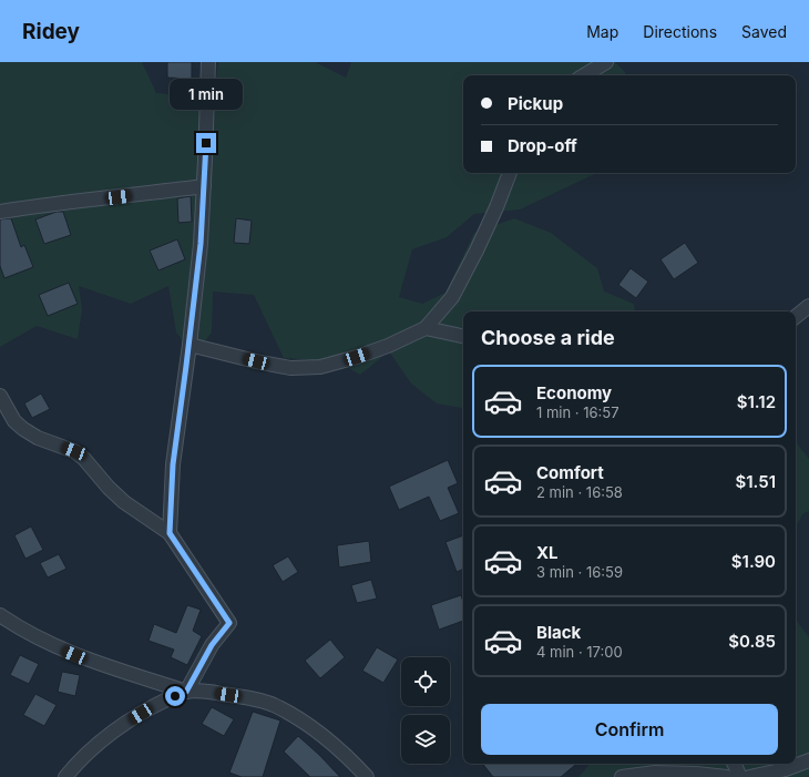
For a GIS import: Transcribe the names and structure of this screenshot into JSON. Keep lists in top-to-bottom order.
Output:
{
  "page": {
    "header": "Ridey",
    "nav": ["Map", "Directions", "Saved"],
    "banner": ["Pickup", "Drop-off"],
    "bubble": "1 min",
    "heading": "Choose a ride",
    "list": [
      {
        "name": "Economy",
        "note": "1 min · 16:57",
        "value": "$1.12"
      },
      {
        "name": "Comfort",
        "note": "2 min · 16:58",
        "value": "$1.51"
      },
      {
        "name": "XL",
        "note": "3 min · 16:59",
        "value": "$1.90"
      },
      {
        "name": "Black",
        "note": "4 min · 17:00",
        "value": "$0.85"
      }
    ],
    "buttons": "Confirm"
  }
}
